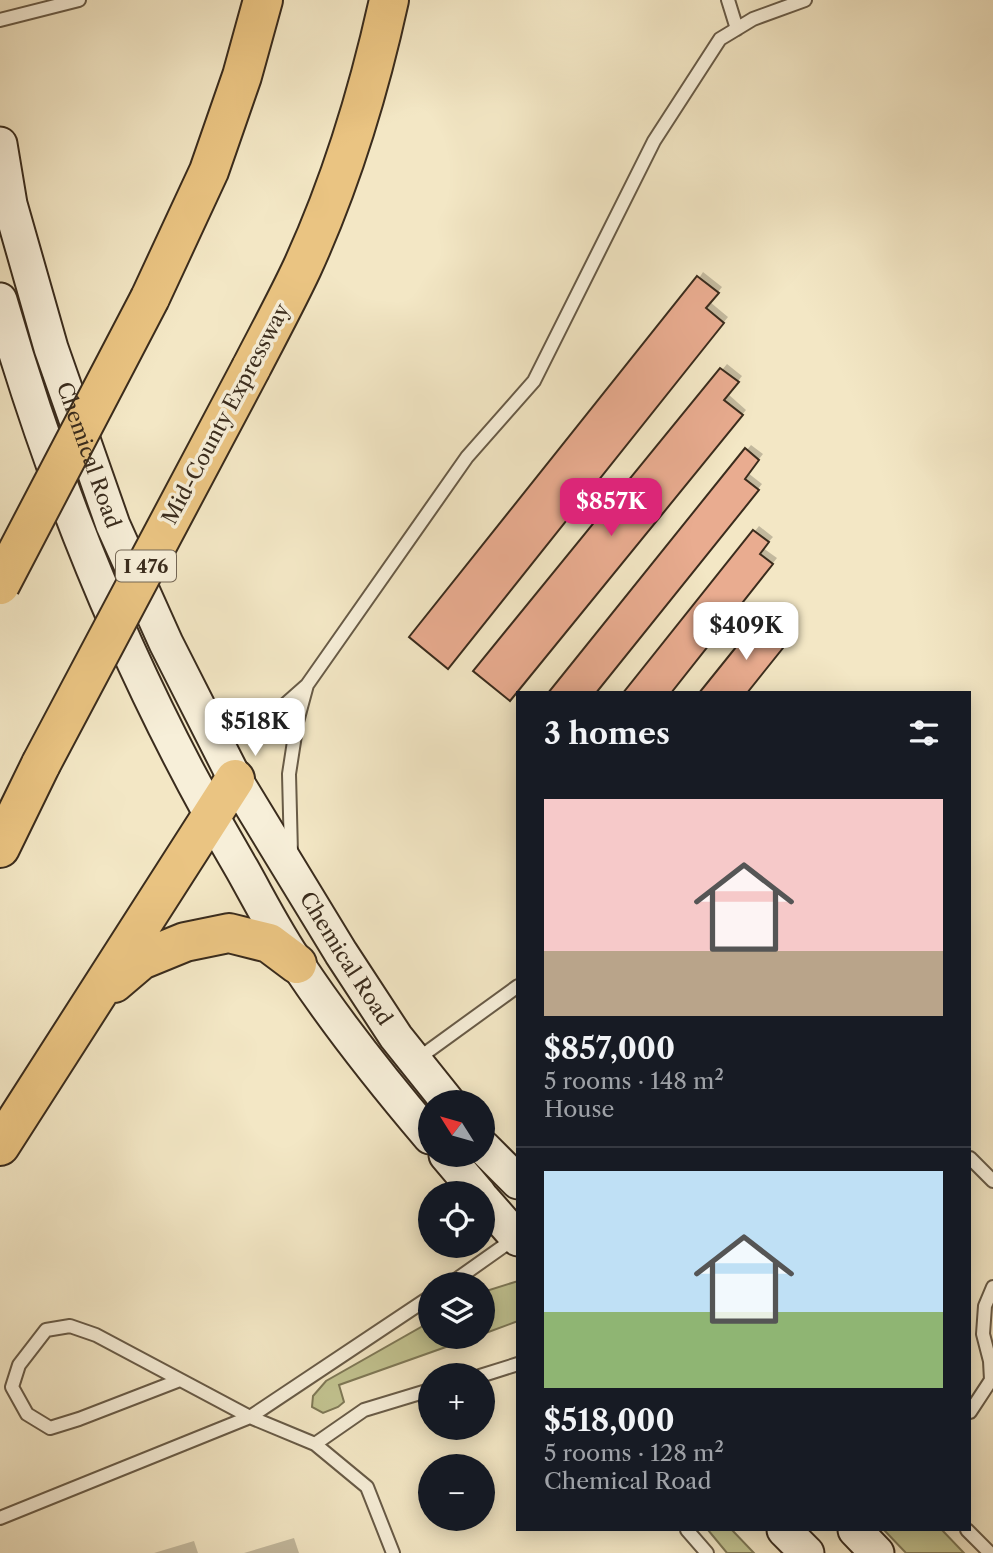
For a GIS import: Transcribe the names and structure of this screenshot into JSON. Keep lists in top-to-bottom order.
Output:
{
  "streets": {
    "highway": ["Mid-County Expressway", "I 476"],
    "main road": ["Chemical Road"]
  },
  "north": "top left",
  "page": {
    "price": ["$857K", "$409K", "$518K"],
    "heading": "3 homes",
    "list": [
      {
        "name": "$857,000",
        "note": "5 rooms · 148 m² · House"
      },
      {
        "name": "$518,000",
        "note": "5 rooms · 128 m² · Chemical Road"
      }
    ],
    "map_buttons": ["+", "−"]
  }
}
